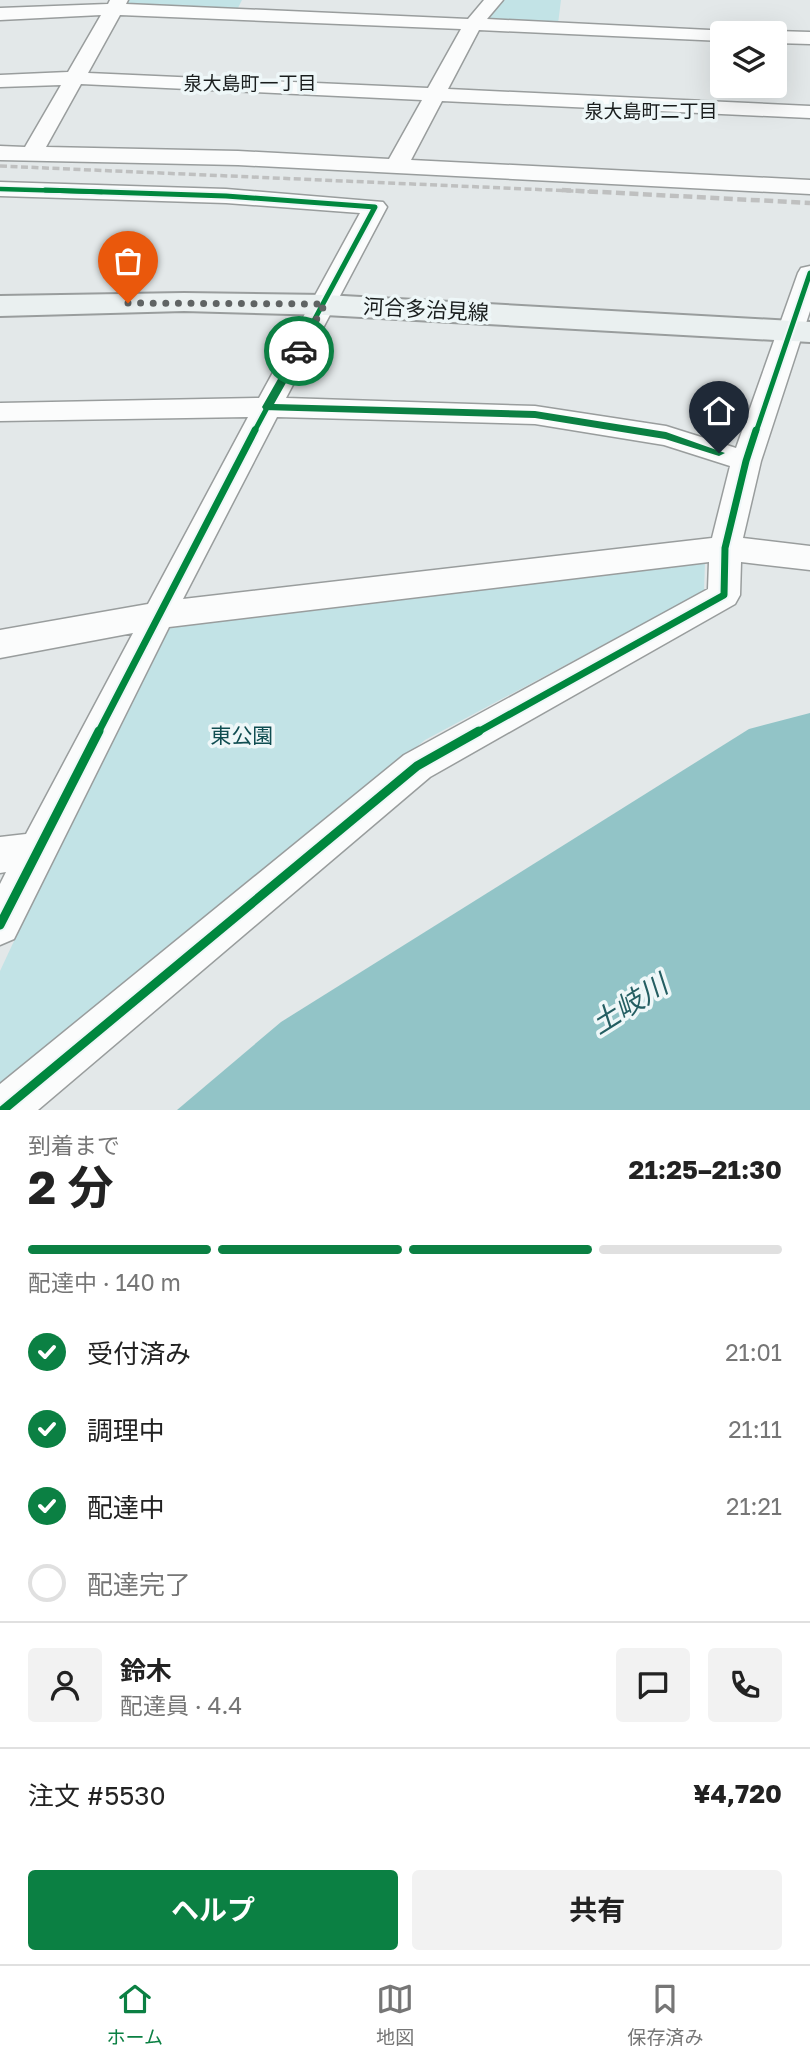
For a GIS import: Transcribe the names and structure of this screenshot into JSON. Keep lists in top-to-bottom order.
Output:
{
  "streets": {
    "main road": ["河合多治見線"]
  },
  "districts": ["泉大島町一丁目", "泉大島町二丁目"],
  "water": ["土岐川"],
  "parks": ["東公園"],
  "page": {
    "heading": ["2 分", "到着まで", "21:25–21:30"],
    "panel": [
      "鈴木",
      "配達員 · 4.4",
      "注文 #5530",
      "¥4,720"
    ],
    "bar": "配達中 · 140 m",
    "list": [
      ["受付済み", "21:01"],
      ["調理中", "21:11"],
      ["配達中", "21:21"],
      "配達完了"
    ],
    "buttons": ["ヘルプ", "共有"],
    "tabs": ["ホーム", "地図", "保存済み"]
  }
}
